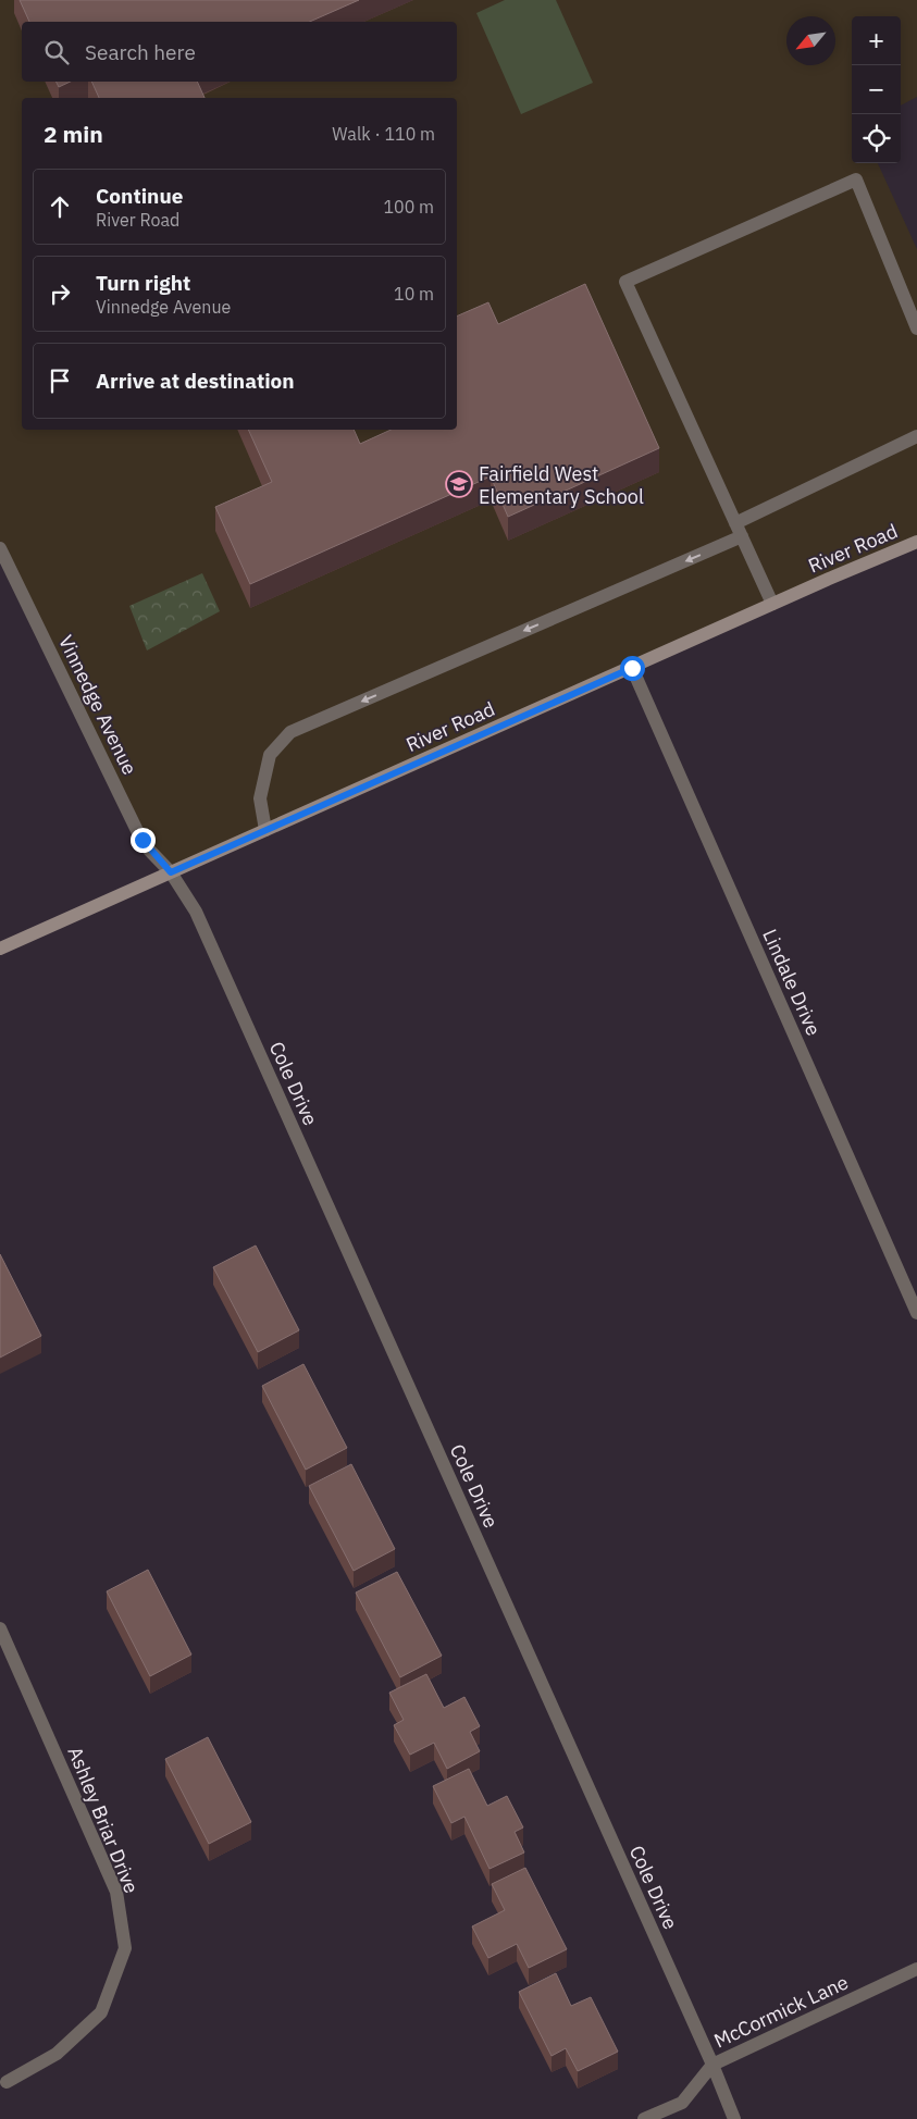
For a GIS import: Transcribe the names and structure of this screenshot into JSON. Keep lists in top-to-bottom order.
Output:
{
  "streets": {
    "street": [
      "River Road",
      "Vinnedge Avenue",
      "Lindale Drive",
      "Cole Drive",
      "Ashley Briar Drive",
      "McCormick Lane"
    ]
  },
  "crossings": [
    ["River Road", "Vinnedge Avenue"],
    ["River Road", "Lindale Drive"],
    ["River Road", "Cole Drive"],
    ["Vinnedge Avenue", "Cole Drive"],
    ["Cole Drive", "McCormick Lane"]
  ],
  "places": {
    "school or university": ["Fairfield West Elementary School"]
  },
  "north": "bottom left",
  "page": {
    "map_buttons": ["+", "−"],
    "search": "Search here",
    "heading": ["2 min", "Walk · 110 m"],
    "list": [
      ["Continue", "River Road", "100 m"],
      ["Turn right", "Vinnedge Avenue", "10 m"],
      "Arrive at destination"
    ]
  }
}
